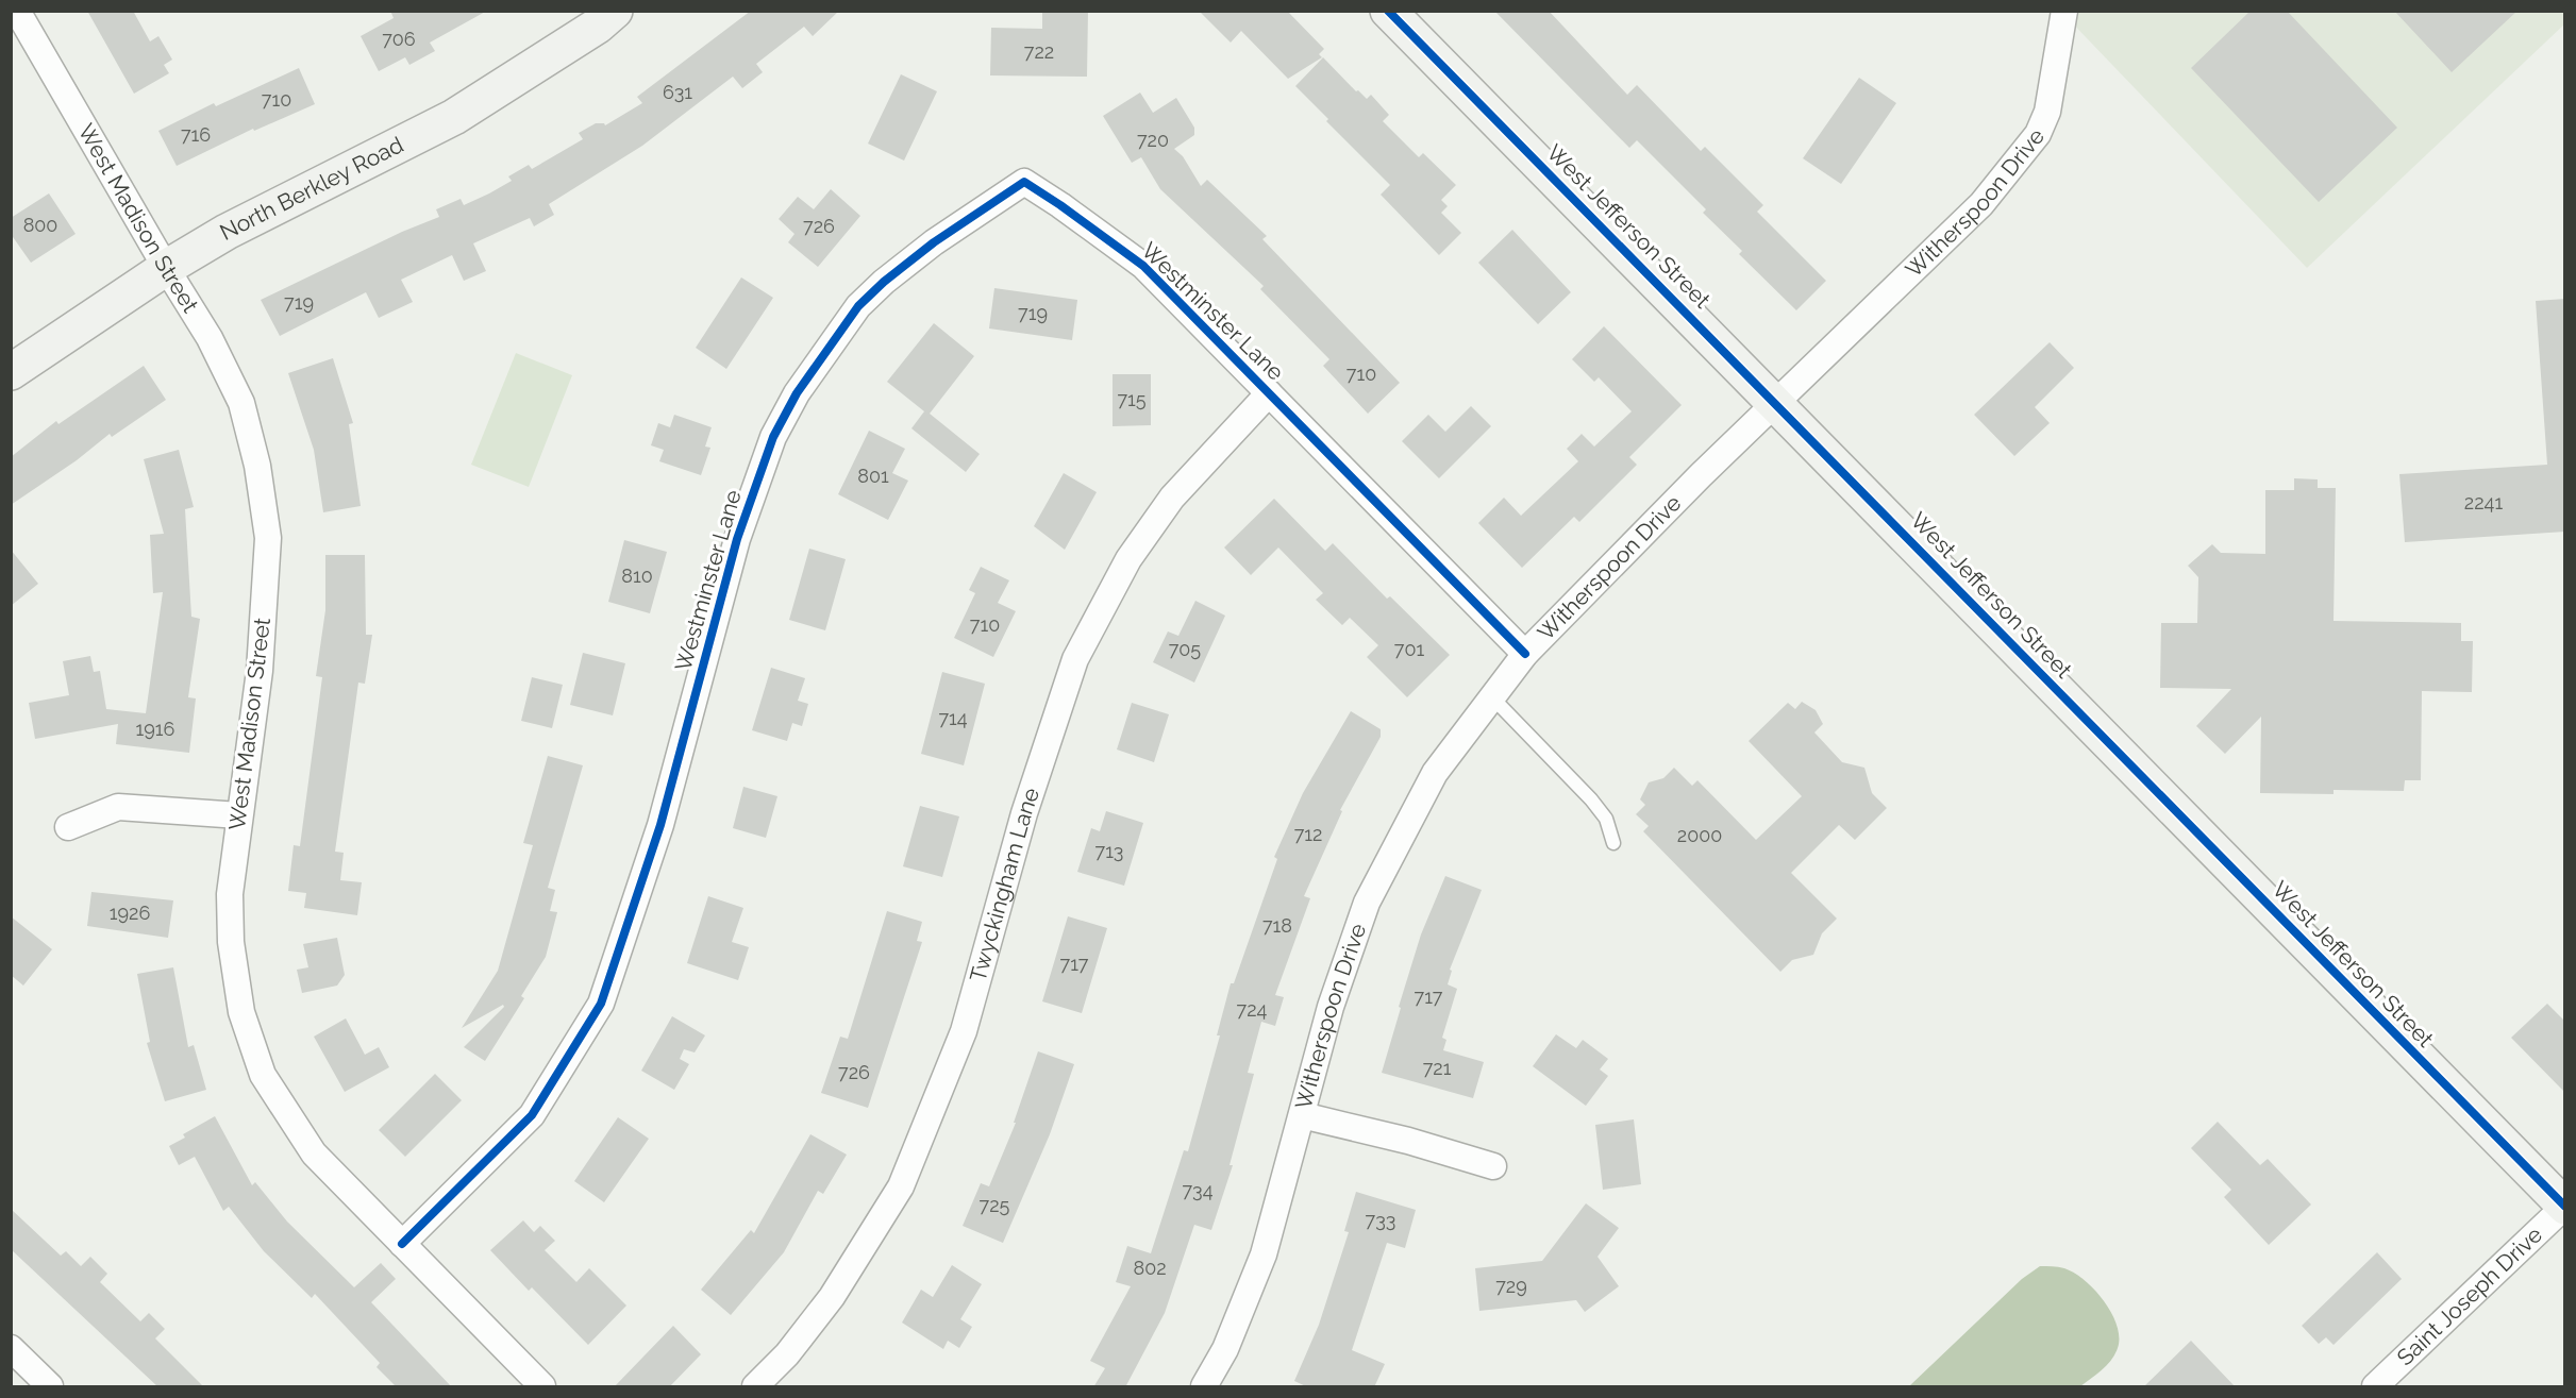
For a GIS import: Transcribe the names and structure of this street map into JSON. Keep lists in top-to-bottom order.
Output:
{
  "streets": {
    "street": [
      "North Berkley Road",
      "Witherspoon Drive",
      "West Madison Street",
      "West Jefferson Street",
      "Westminster Lane",
      "Twyckingham Lane",
      "Saint Joseph Drive"
    ]
  },
  "crossings": [
    ["North Berkley Road", "West Madison Street"],
    ["Witherspoon Drive", "West Jefferson Street"],
    ["Witherspoon Drive", "Westminster Lane"],
    ["West Madison Street", "Westminster Lane"],
    ["West Jefferson Street", "Saint Joseph Drive"],
    ["Westminster Lane", "Twyckingham Lane"]
  ],
  "house_numbers": [
    "706",
    "722",
    "631",
    "710",
    "716",
    "720",
    "800",
    "726",
    "719",
    "719",
    "710",
    "715",
    "801",
    "2241",
    "810",
    "710",
    "705",
    "701",
    "714",
    "1916",
    "712",
    "2000",
    "713",
    "1926",
    "718",
    "717",
    "717",
    "724",
    "721",
    "726",
    "734",
    "725",
    "733",
    "802",
    "729"
  ]
}
